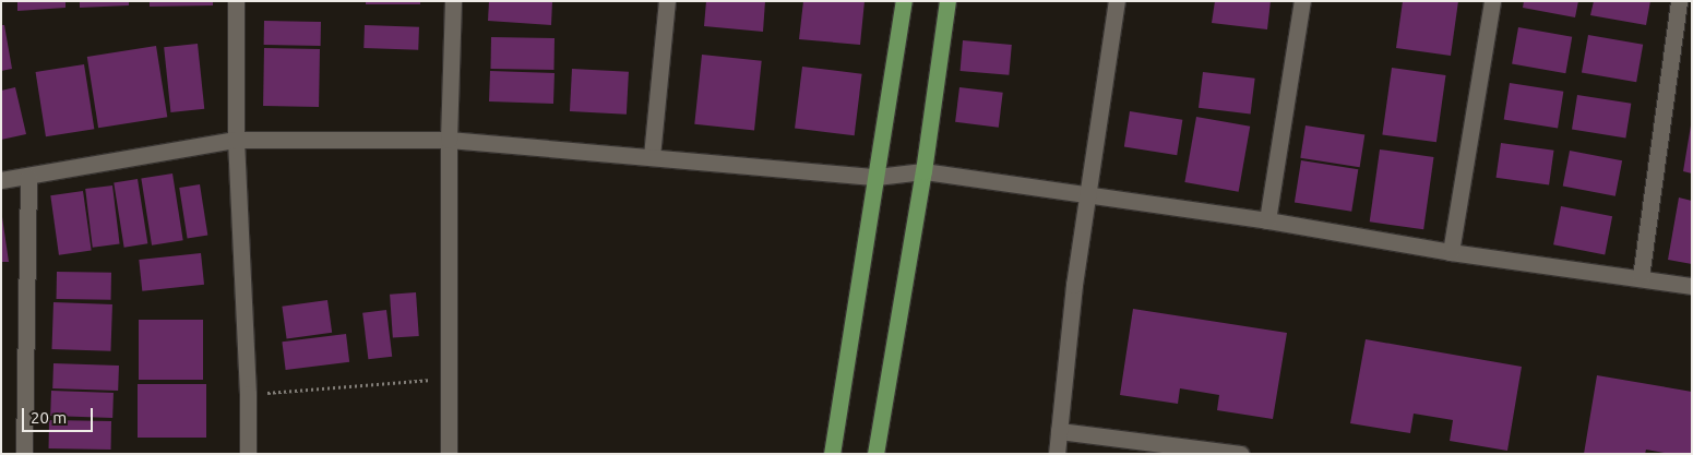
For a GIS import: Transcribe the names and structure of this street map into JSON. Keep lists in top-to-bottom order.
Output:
{
  "scale_bar": "20 m"
}
